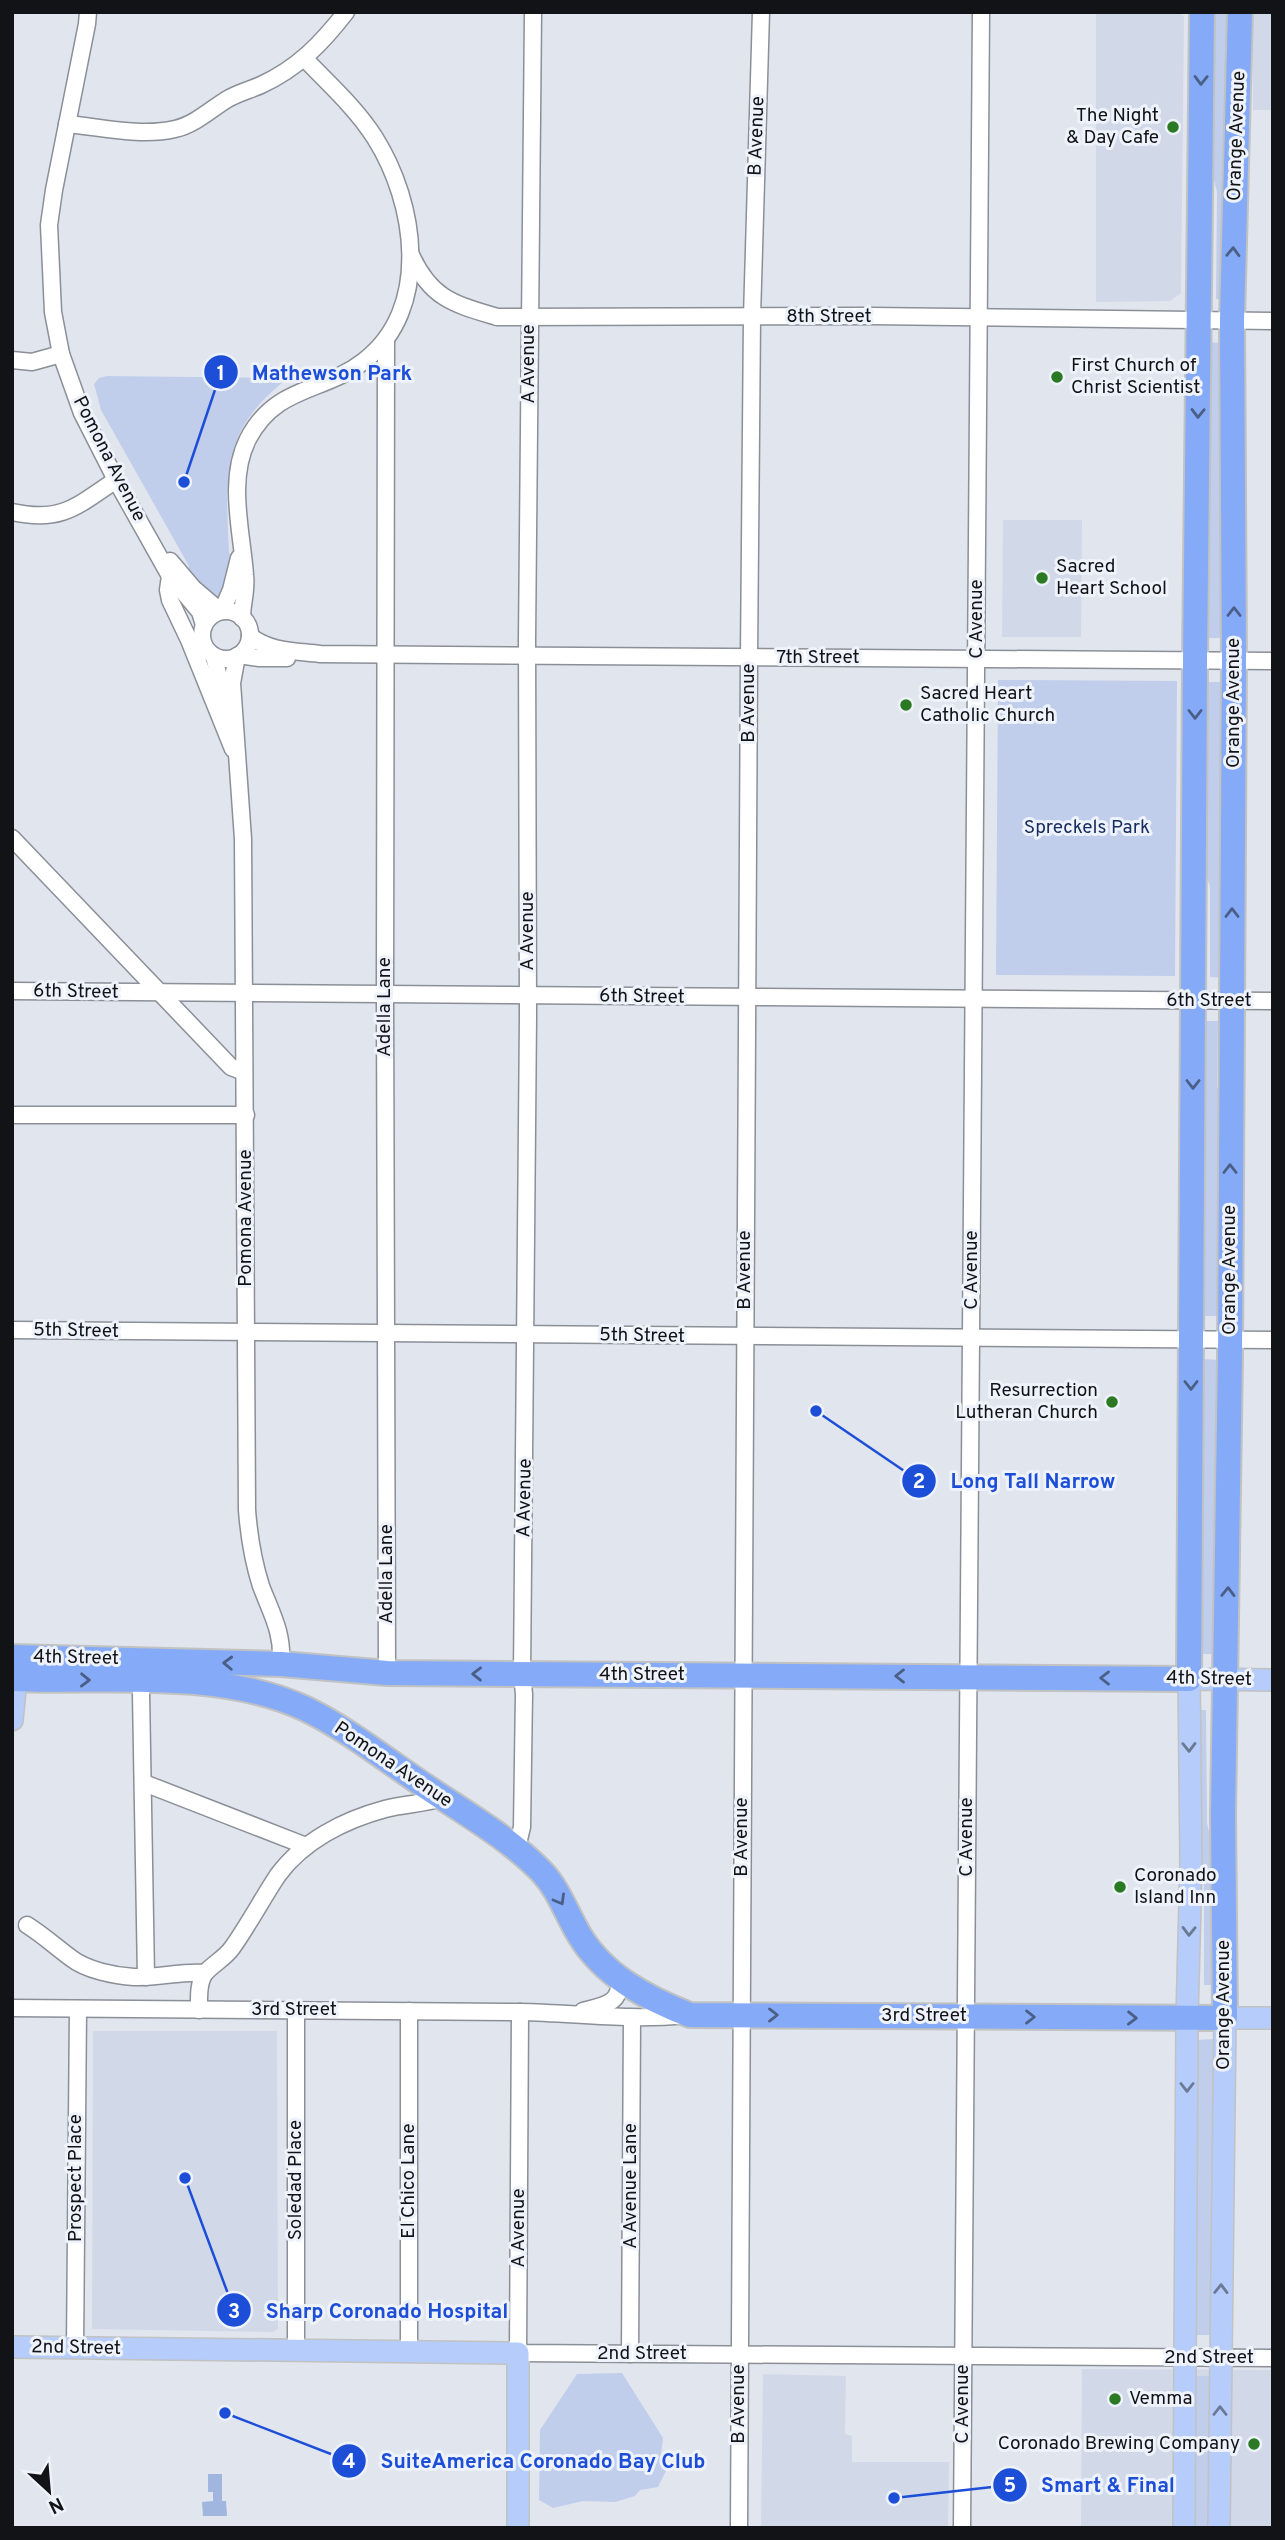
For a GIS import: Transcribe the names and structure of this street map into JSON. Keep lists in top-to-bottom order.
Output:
{
  "streets": {
    "highway": [
      "Orange Avenue",
      "Pomona Avenue",
      "4th Street",
      "3rd Street"
    ],
    "main road": ["A Avenue", "2nd Street"],
    "street": [
      "B Avenue",
      "8th Street",
      "C Avenue",
      "7th Street",
      "6th Street",
      "Adella Lane",
      "5th Street",
      "Prospect Place",
      "Soledad Place",
      "El Chico Lane",
      "A Avenue Lane"
    ]
  },
  "crossings": [
    ["B Avenue", "8th Street"],
    ["B Avenue", "7th Street"],
    ["B Avenue", "6th Street"],
    ["B Avenue", "5th Street"],
    ["B Avenue", "4th Street"],
    ["B Avenue", "3rd Street"],
    ["B Avenue", "2nd Street"],
    ["Orange Avenue", "8th Street"],
    ["Orange Avenue", "7th Street"],
    ["Orange Avenue", "6th Street"],
    ["Orange Avenue", "5th Street"],
    ["Orange Avenue", "4th Street"],
    ["Orange Avenue", "3rd Street"],
    ["Orange Avenue", "2nd Street"],
    ["8th Street", "A Avenue"],
    ["8th Street", "C Avenue"],
    ["A Avenue", "Pomona Avenue"],
    ["A Avenue", "7th Street"],
    ["A Avenue", "6th Street"],
    ["A Avenue", "5th Street"],
    ["A Avenue", "4th Street"],
    ["A Avenue", "3rd Street"],
    ["A Avenue", "2nd Street"],
    ["Pomona Avenue", "7th Street"],
    ["Pomona Avenue", "6th Street"],
    ["Pomona Avenue", "5th Street"],
    ["Pomona Avenue", "4th Street"],
    ["Pomona Avenue", "3rd Street"],
    ["C Avenue", "7th Street"],
    ["C Avenue", "6th Street"],
    ["C Avenue", "5th Street"],
    ["C Avenue", "4th Street"],
    ["C Avenue", "3rd Street"],
    ["C Avenue", "2nd Street"],
    ["7th Street", "Adella Lane"],
    ["6th Street", "Adella Lane"],
    ["Adella Lane", "5th Street"],
    ["Adella Lane", "4th Street"],
    ["3rd Street", "Prospect Place"],
    ["3rd Street", "Soledad Place"],
    ["3rd Street", "El Chico Lane"],
    ["3rd Street", "A Avenue Lane"],
    ["Prospect Place", "2nd Street"],
    ["Soledad Place", "2nd Street"],
    ["El Chico Lane", "2nd Street"],
    ["A Avenue Lane", "2nd Street"]
  ],
  "one_way": ["4th Street"],
  "parks": ["Spreckels Park"],
  "places": [
    "The Night & Day Cafe",
    "First Church of Christ Scientist",
    "Mathewson Park",
    "Sacred Heart School",
    "Sacred Heart Catholic Church",
    "Resurrection Lutheran Church",
    "Long Tall Narrow",
    "Coronado Island Inn",
    "Sharp Coronado Hospital",
    "Vemma",
    "SuiteAmerica Coronado Bay Club",
    "Coronado Brewing Company",
    "Smart & Final"
  ],
  "north": "bottom right"
}
